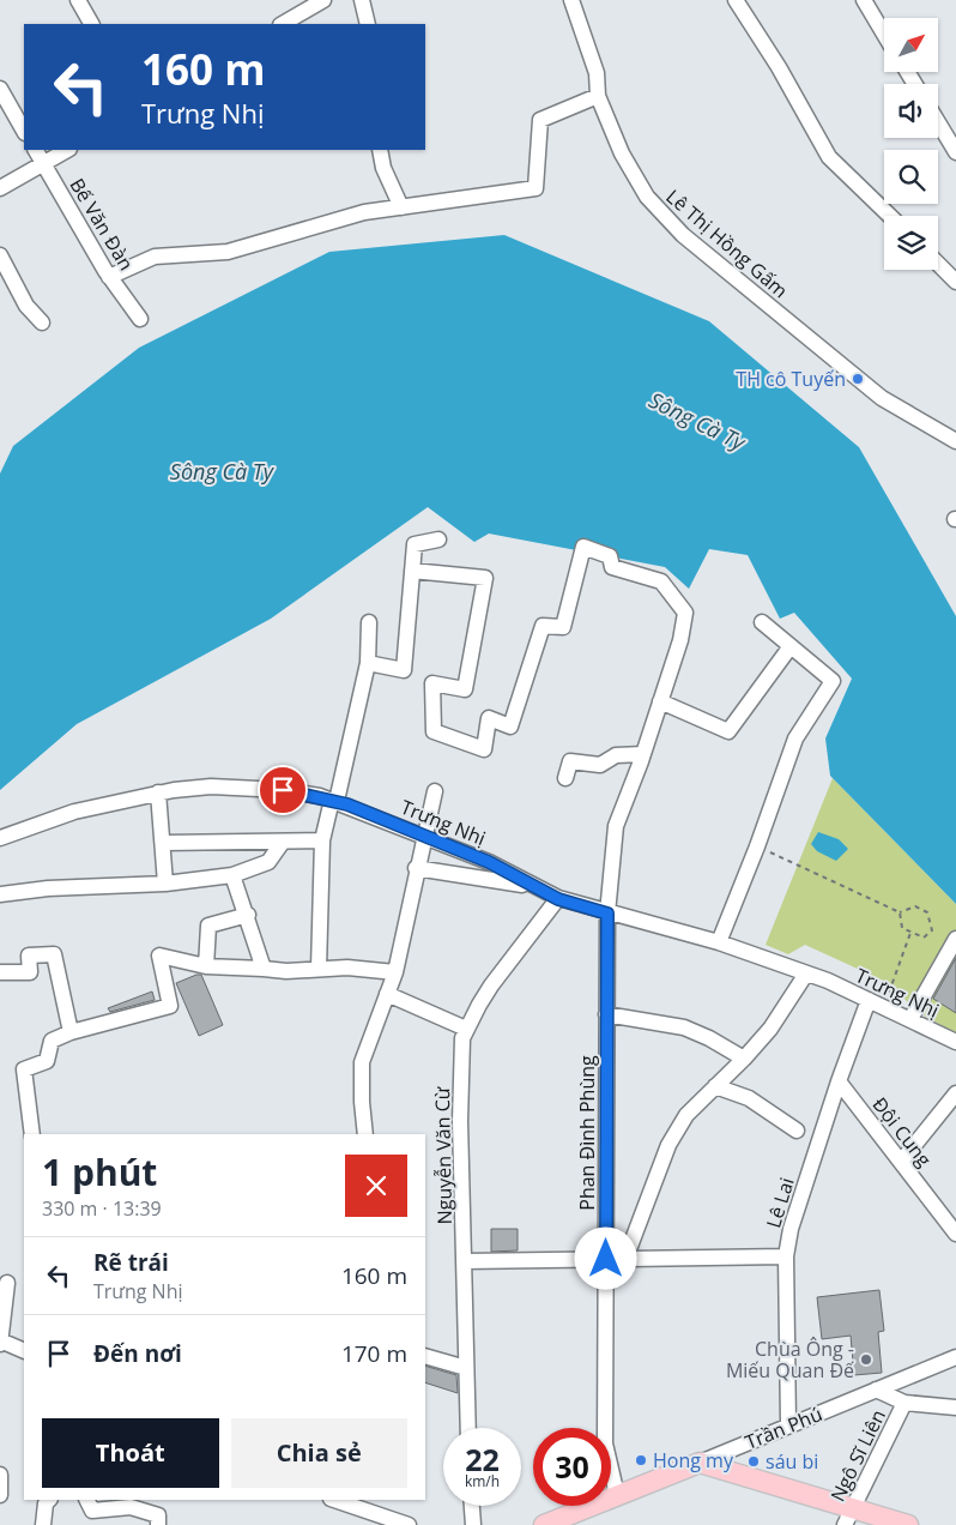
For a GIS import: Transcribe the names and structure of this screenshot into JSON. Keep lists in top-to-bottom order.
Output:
{
  "streets": {
    "main road": ["Trần Phú"],
    "street": [
      "Bế Văn Đàn",
      "Lê Thị Hồng Gấm",
      "Trưng Nhị",
      "Đội Cung",
      "Phan Đình Phùng",
      "Nguyễn Văn Cừ",
      "Lê Lai",
      "Ngô Sĩ Liên"
    ]
  },
  "crossings": [
    ["Trưng Nhị", "Phan Đình Phùng"],
    ["Trưng Nhị", "Nguyễn Văn Cừ"],
    ["Trưng Nhị", "Lê Lai"],
    ["Đội Cung", "Lê Lai"],
    ["Phan Đình Phùng", "Trần Phú"],
    ["Lê Lai", "Trần Phú"]
  ],
  "water": ["Sông Cà Ty"],
  "places": [
    "TH cô Tuyến",
    "Chùa Ông - Miếu Quan Đế",
    "Hong my",
    "sáu bi"
  ],
  "north": "top right",
  "page": {
    "turn": ["160 m", "Trưng Nhị"],
    "heading": ["1 phút", "330 m · 13:39"],
    "list": [
      {
        "name": "Rẽ trái",
        "note": "Trưng Nhị",
        "value": "160 m"
      },
      {
        "name": "Đến nơi",
        "value": "170 m"
      }
    ],
    "buttons": ["Thoát", "Chia sẻ"],
    "speed": "22 km/h",
    "limit": "30"
  }
}
